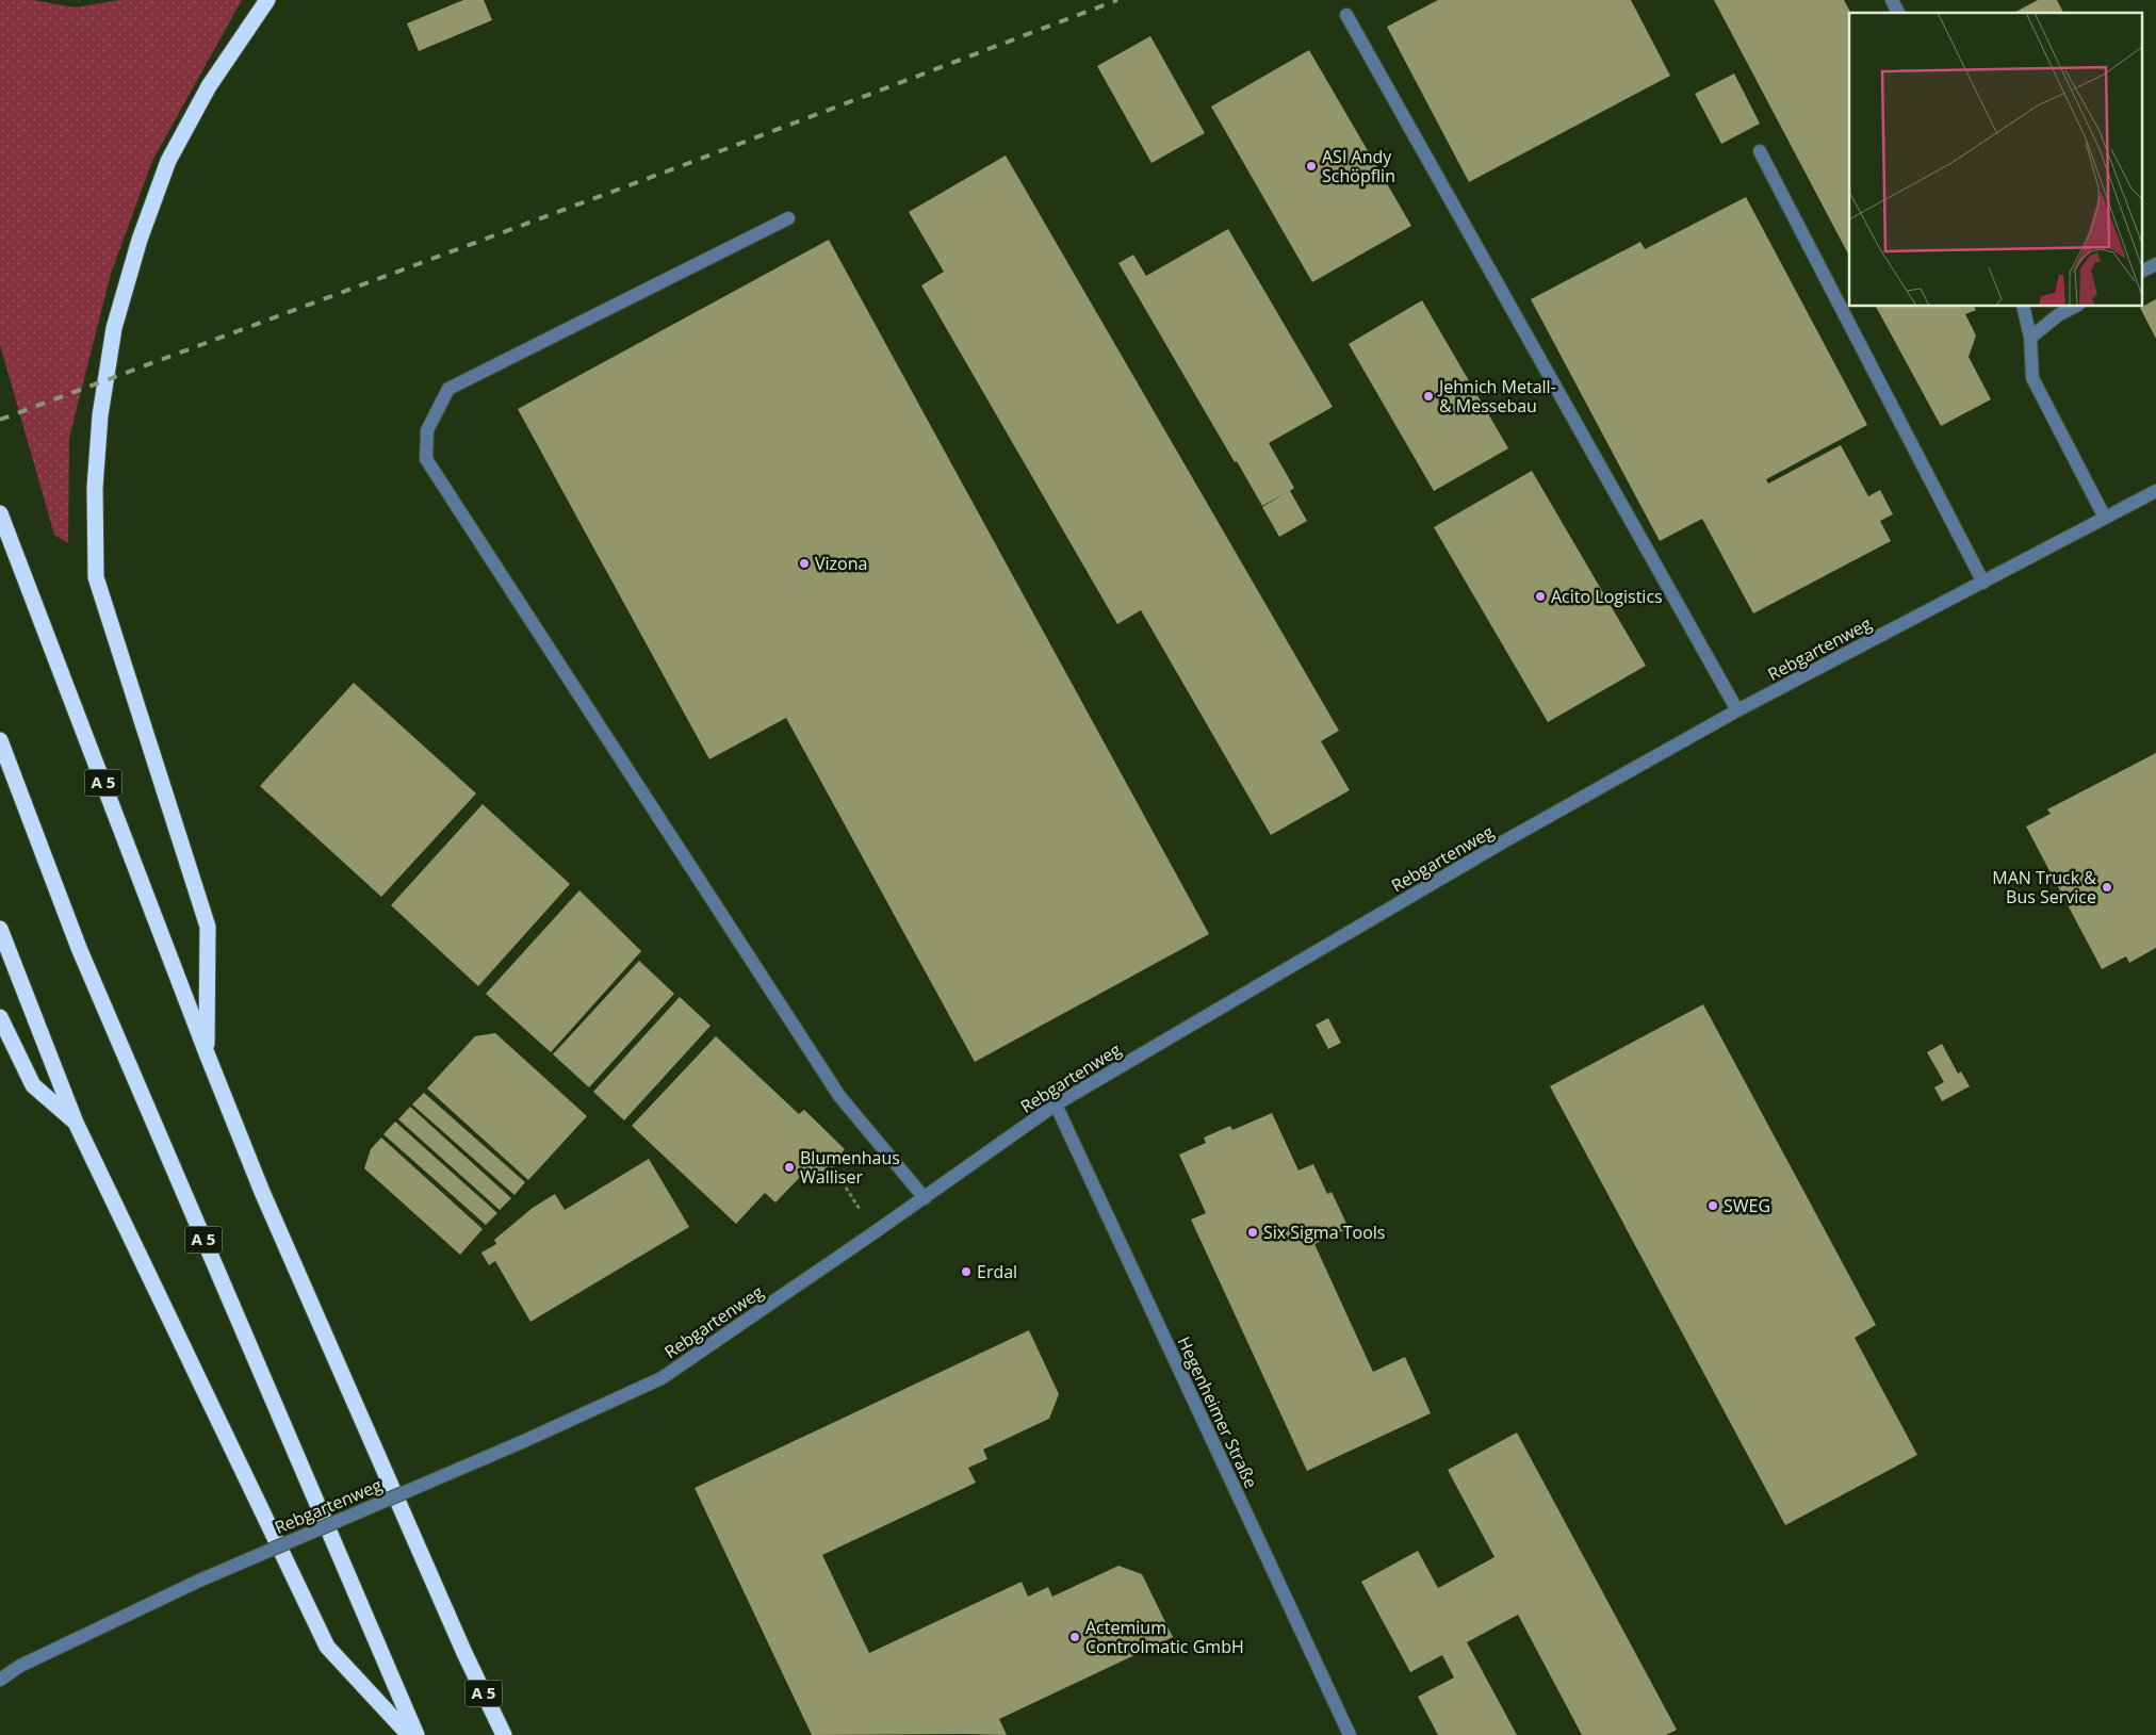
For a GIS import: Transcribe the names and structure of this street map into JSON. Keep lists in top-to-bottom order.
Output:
{
  "streets": {
    "highway": ["A 5"],
    "street": ["Rebgartenweg", "Hegenheimer Straße"]
  },
  "crossings": [
    ["Rebgartenweg", "Hegenheimer Straße"]
  ],
  "places": [
    "ASI Andy Schöpflin",
    "Jehnich Metall- & Messebau",
    "Vizona",
    "Acito Logistics",
    "MAN Truck & Bus Service",
    "Blumenhaus Walliser",
    "SWEG",
    "Six Sigma Tools",
    "Erdal",
    "Actemium Controlmatic GmbH"
  ]
}
